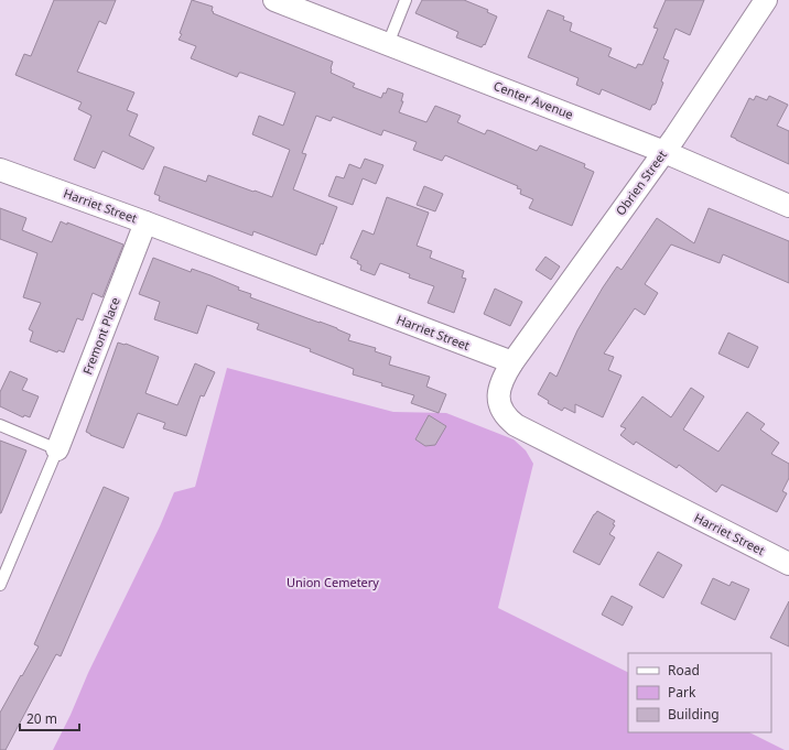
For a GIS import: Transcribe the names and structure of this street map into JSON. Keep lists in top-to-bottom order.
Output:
{
  "streets": {
    "street": [
      "Center Avenue",
      "Obrien Street",
      "Harriet Street",
      "Fremont Place"
    ]
  },
  "crossings": [
    ["Center Avenue", "Obrien Street"],
    ["Obrien Street", "Harriet Street"],
    ["Harriet Street", "Fremont Place"]
  ],
  "parks": ["Union Cemetery"],
  "legend": ["Road", "Park", "Building"],
  "scale_bar": "20 m"
}
